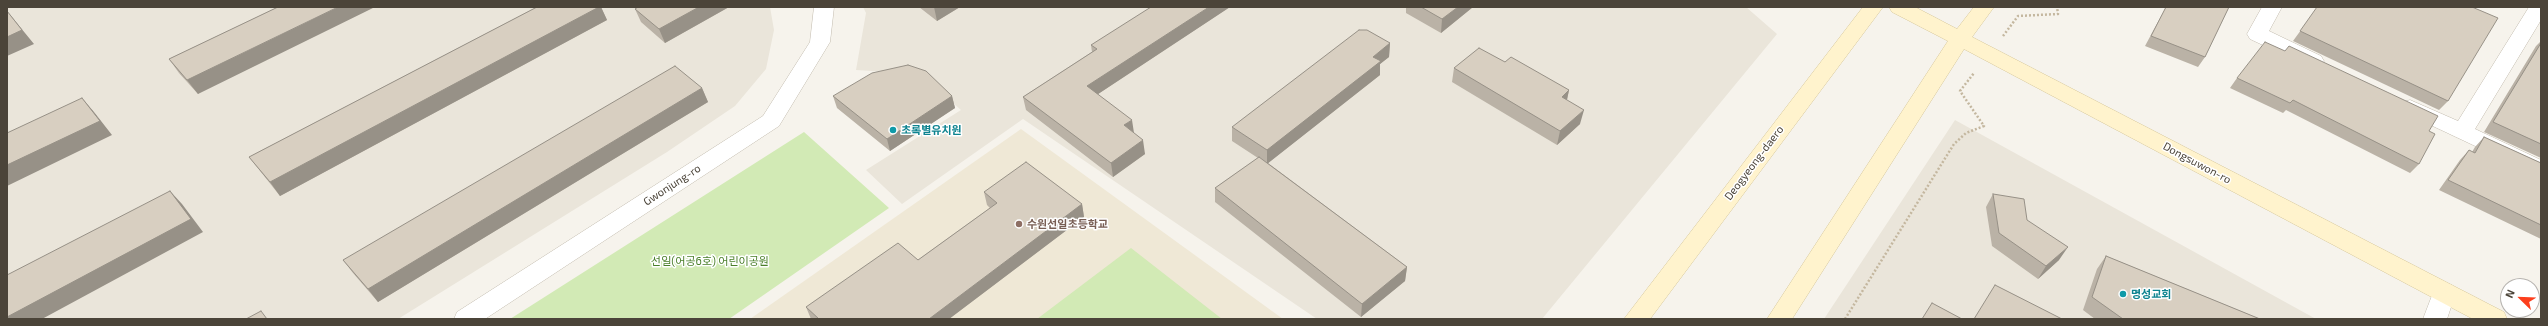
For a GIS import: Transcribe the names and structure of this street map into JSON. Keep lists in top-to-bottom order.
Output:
{
  "streets": {
    "main road": ["Deogyeong-daero", "Dongsuwon-ro"],
    "street": ["Gwonjung-ro"]
  },
  "parks": ["선일(어공6호) 어린이공원"],
  "places": ["초록별유치원", "수원선일초등학교", "명성교회"],
  "north": "top left"
}
